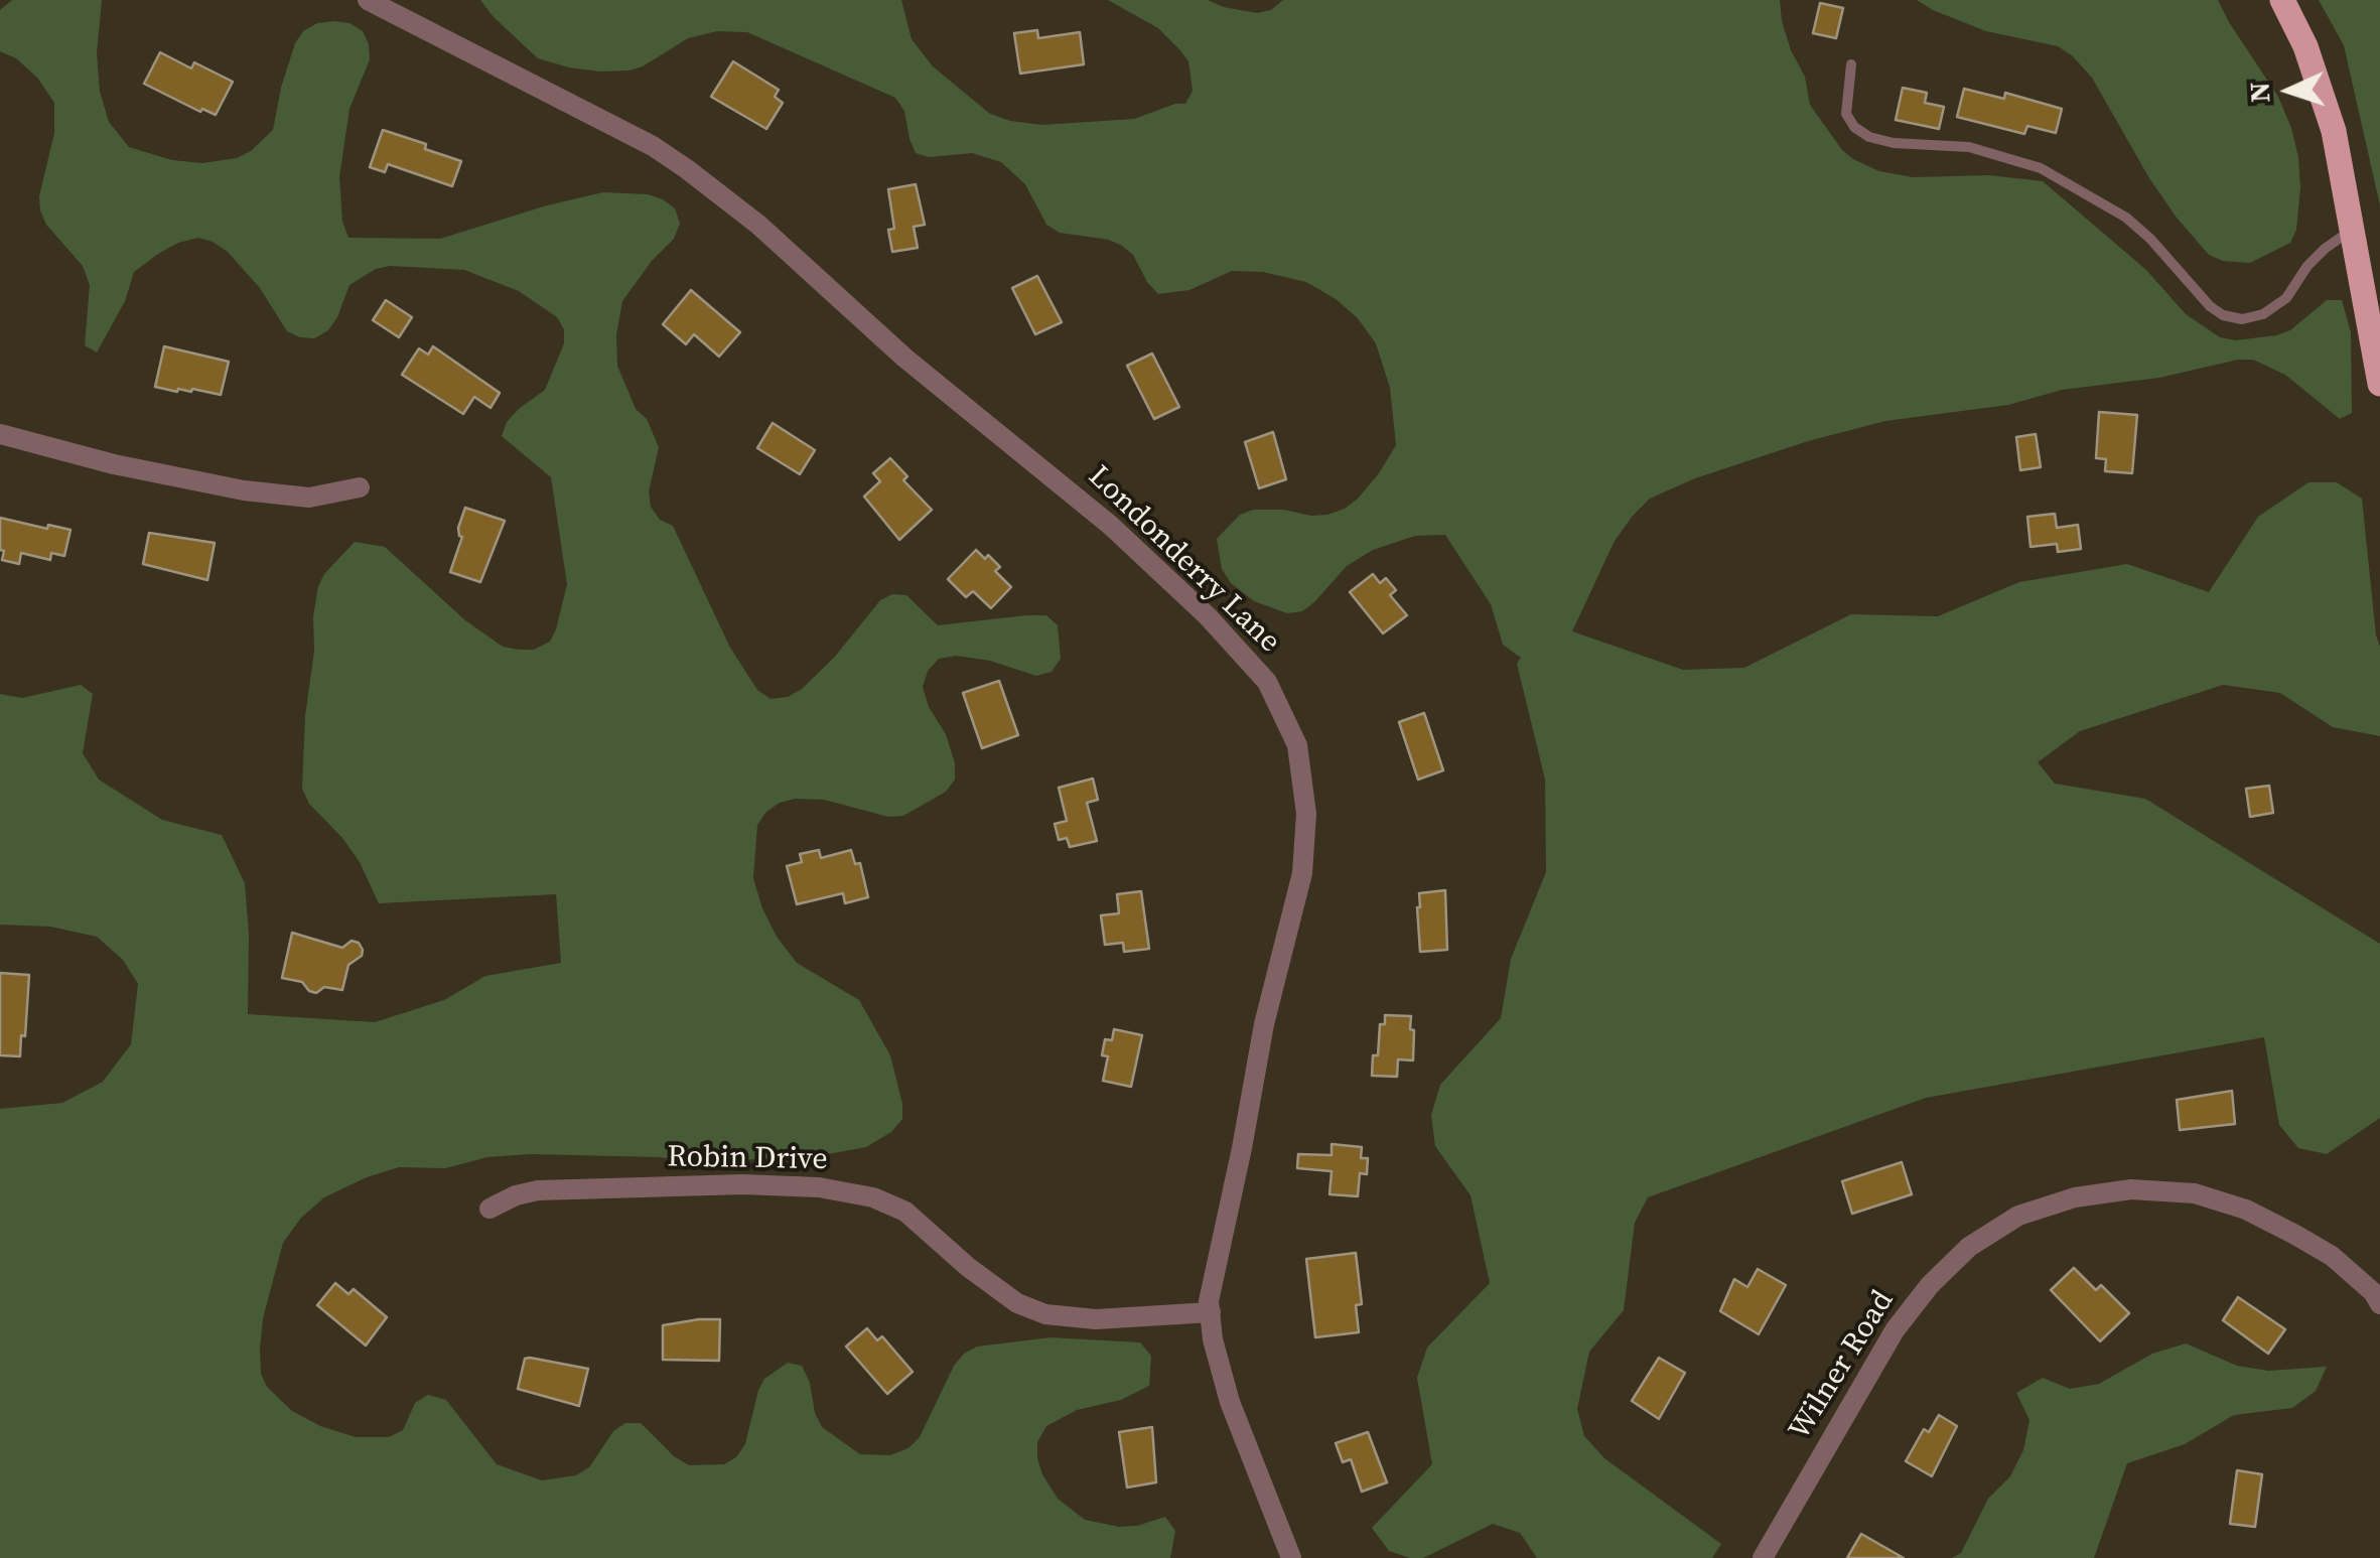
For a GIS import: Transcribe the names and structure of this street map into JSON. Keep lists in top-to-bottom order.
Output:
{
  "streets": {
    "street": ["Londonderry Lane", "Robin Drive", "Wilner Road"]
  },
  "crossings": [
    ["Londonderry Lane", "Robin Drive"]
  ],
  "north": "left"
}
